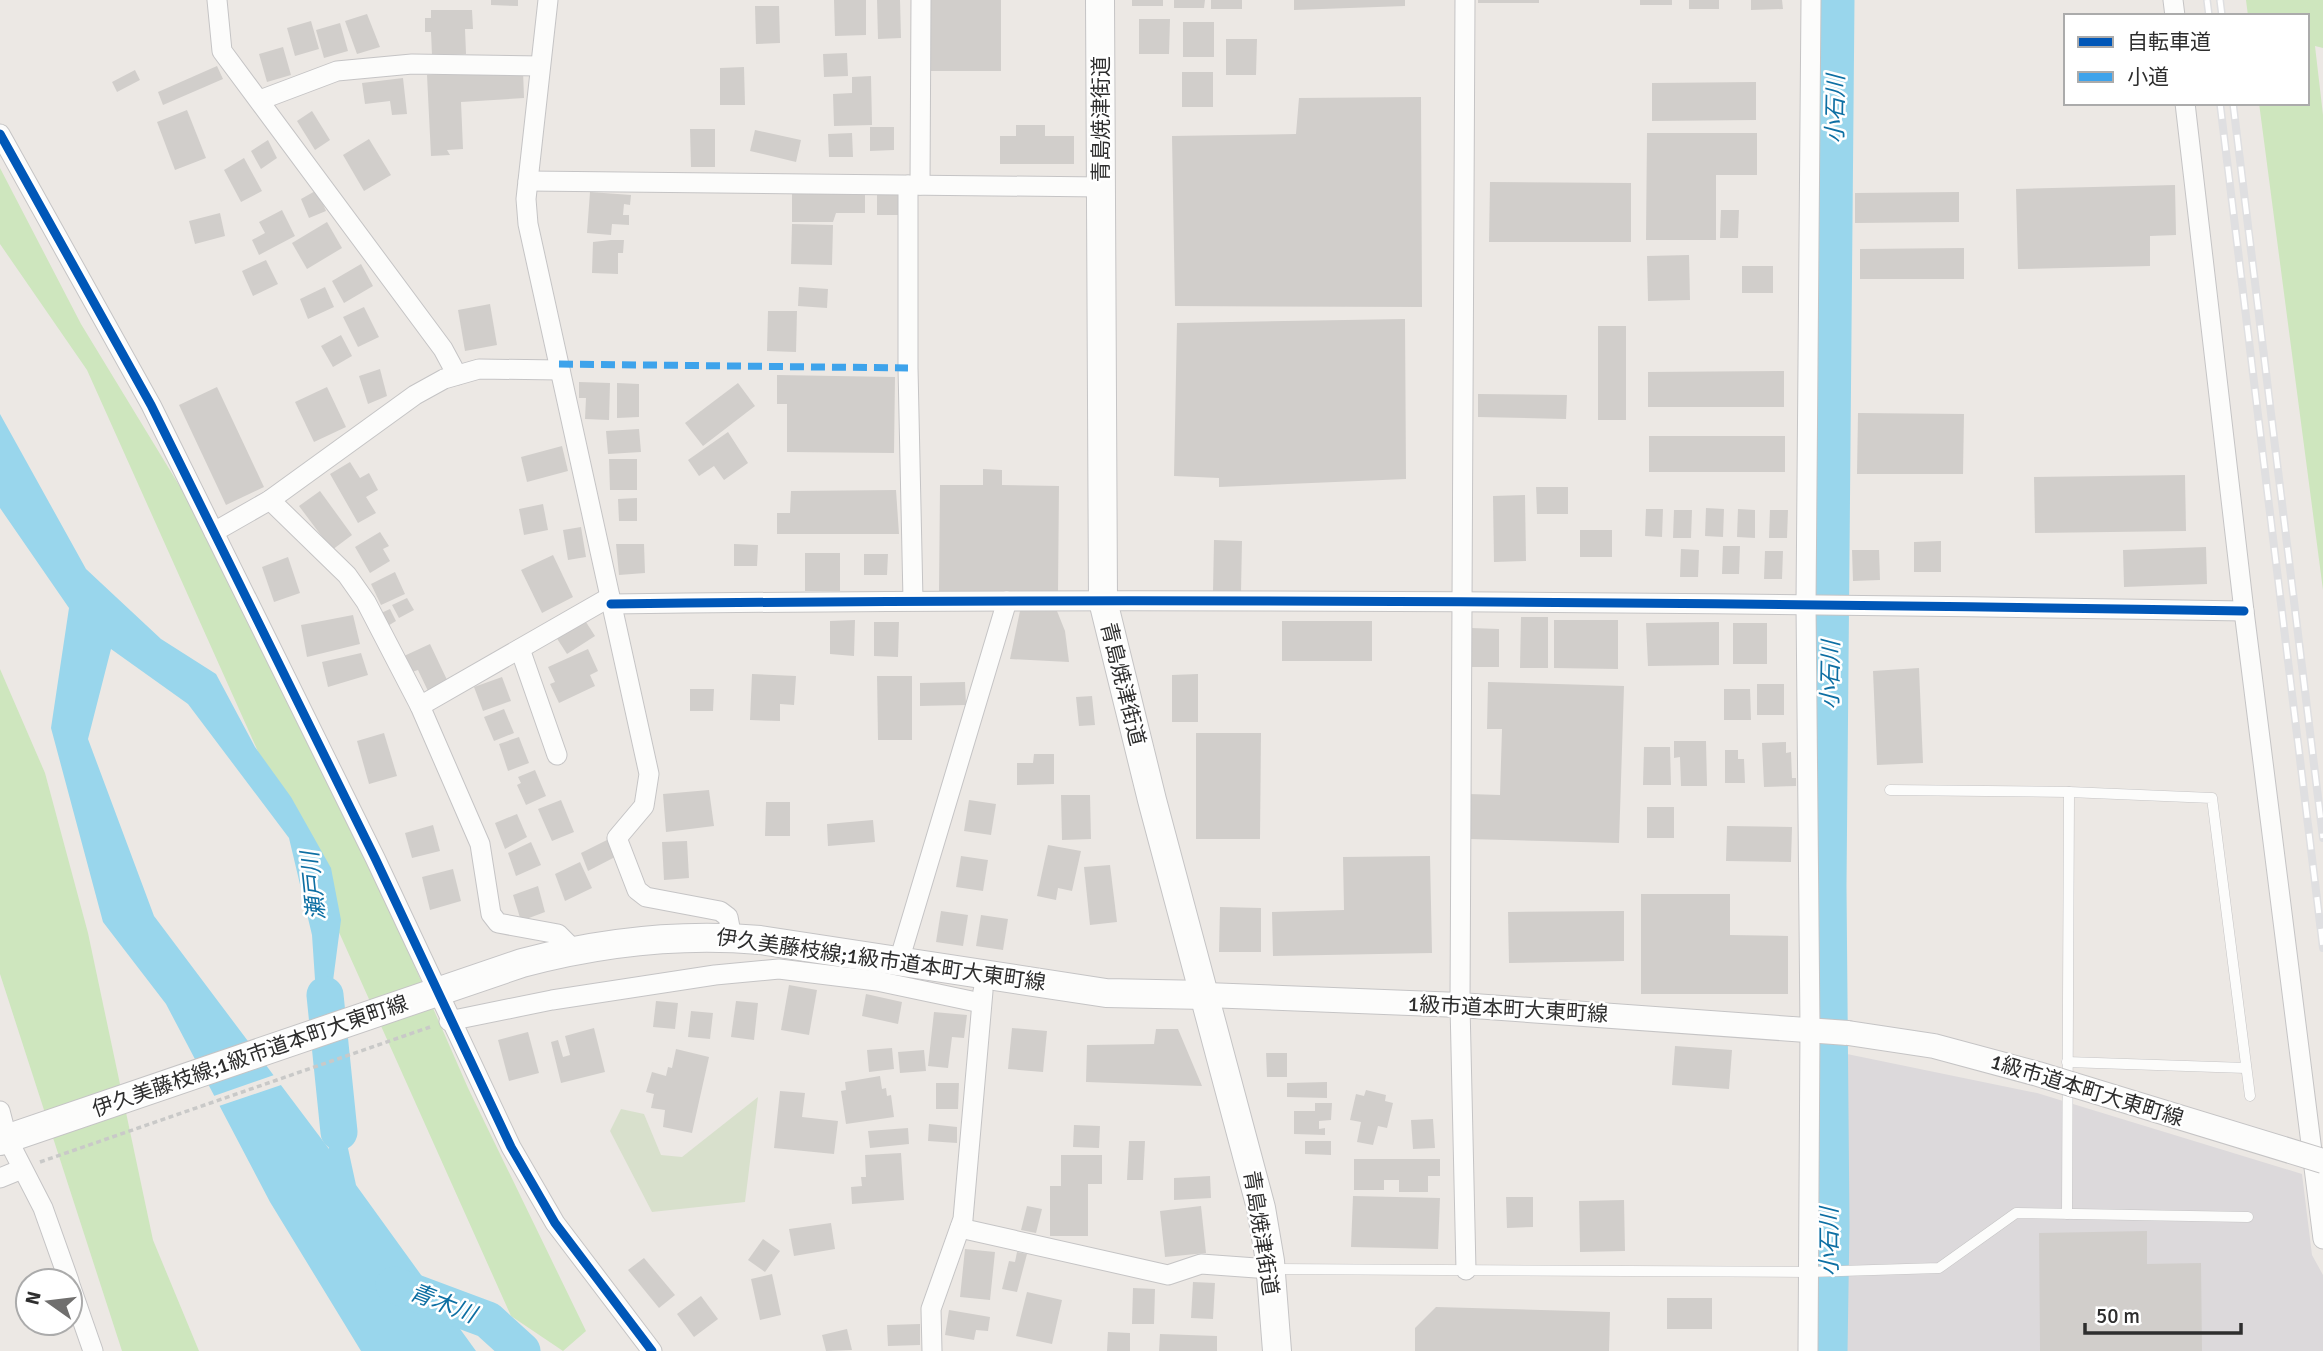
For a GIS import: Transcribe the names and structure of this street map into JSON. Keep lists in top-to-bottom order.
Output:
{
  "streets": {
    "main road": ["青島焼津街道", "伊久美藤枝線;1級市道本町大東町線"],
    "street": ["1級市道本町大東町線"]
  },
  "crossings": [
    ["青島焼津街道", "伊久美藤枝線;1級市道本町大東町線"],
    ["青島焼津街道", "1級市道本町大東町線"],
    ["伊久美藤枝線;1級市道本町大東町線", "1級市道本町大東町線"]
  ],
  "water": ["小石川", "瀬戸川", "青木川"],
  "legend": ["自転車道", "小道"],
  "scale_bar": "50 m",
  "north": "left"
}
